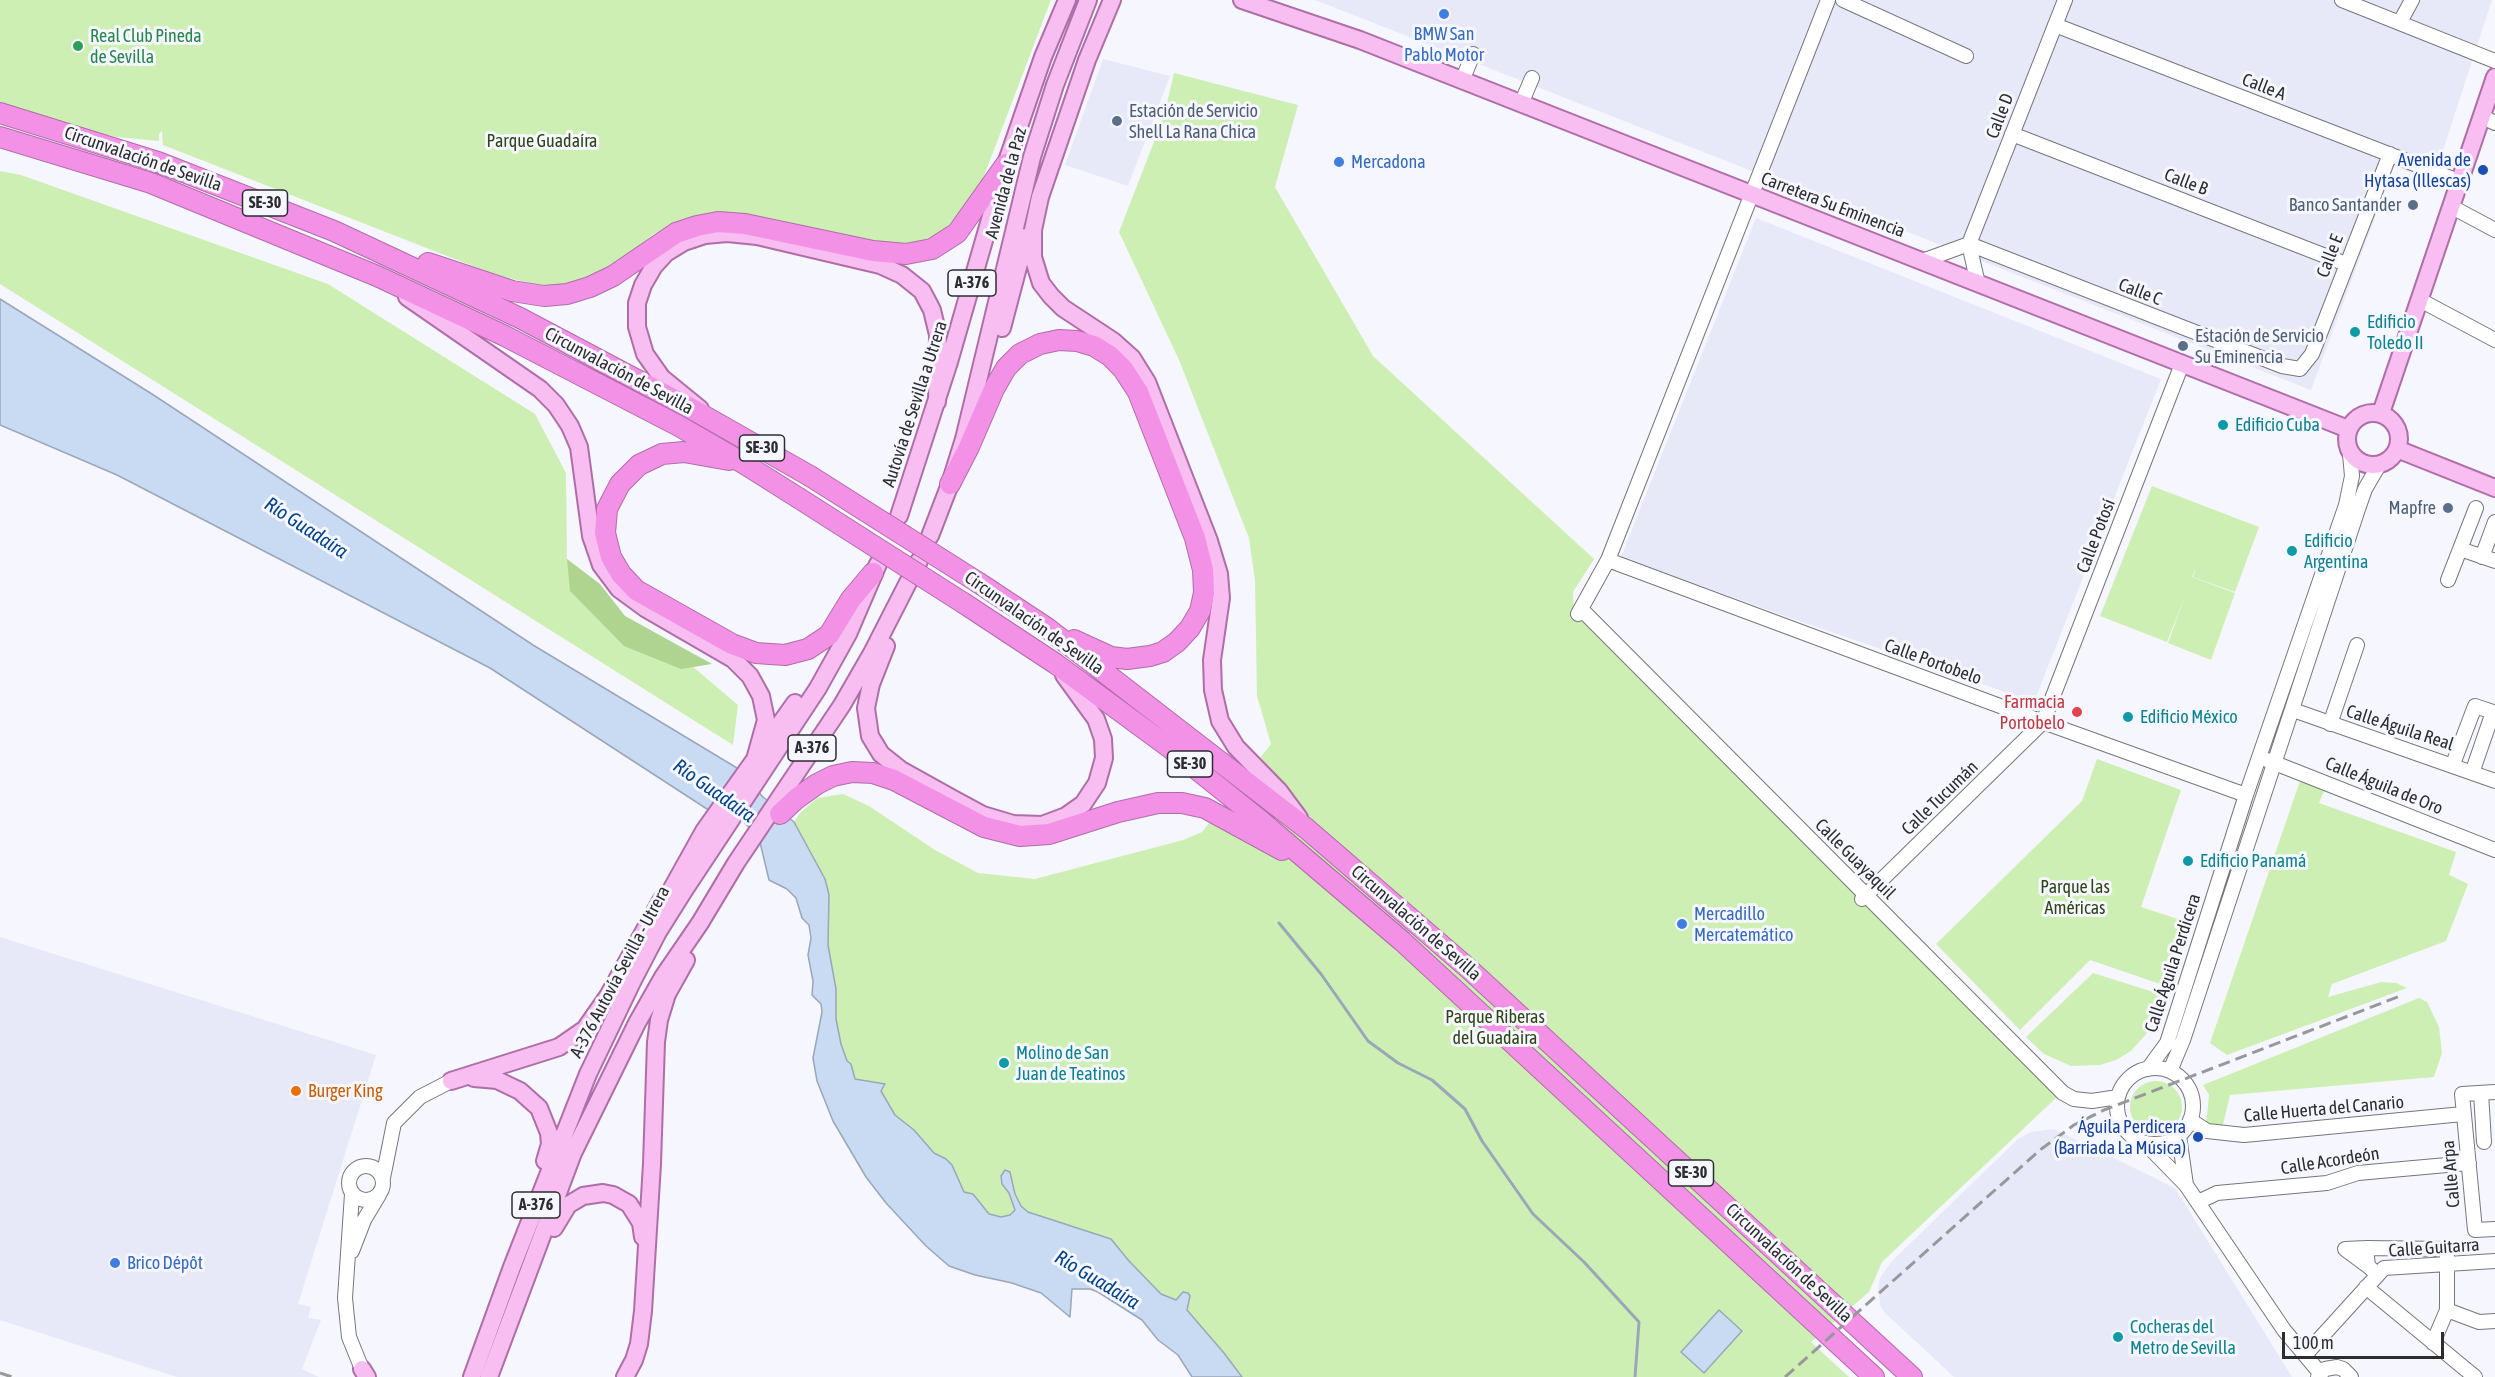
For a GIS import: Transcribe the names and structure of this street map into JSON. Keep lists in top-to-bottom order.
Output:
{
  "streets": {
    "highway": ["Circunvalación de Sevilla", "SE-30"],
    "main road": [
      "Avenida de la Paz",
      "Carretera Su Eminencia",
      "A-376",
      "Autovía de Sevilla a Utrera",
      "A-376 Autovía Sevilla - Utrera"
    ],
    "street": [
      "Calle A",
      "Calle D",
      "Calle B",
      "Calle E",
      "Calle C",
      "Calle Potosí",
      "Calle Portobelo",
      "Calle Águila Real",
      "Calle Águila de Oro",
      "Calle Tucumán",
      "Calle Guayaquil",
      "Calle Águila Perdicera",
      "Calle Huerta del Canario",
      "Calle Acordeón",
      "Calle Arpa",
      "Calle Guitarra"
    ]
  },
  "crossings": [
    ["Calle A", "Calle D"],
    ["Calle A", "Calle E"],
    ["Calle D", "Calle B"],
    ["Calle D", "Calle C"],
    ["Calle B", "Calle E"],
    ["Avenida de la Paz", "Autovía de Sevilla a Utrera"],
    ["Carretera Su Eminencia", "Calle Potosí"],
    ["Carretera Su Eminencia", "Calle Águila Perdicera"],
    ["Calle E", "Calle C"],
    ["Calle Potosí", "Calle Portobelo"],
    ["Calle Potosí", "Calle Tucumán"],
    ["Calle Portobelo", "Calle Tucumán"],
    ["Calle Portobelo", "Calle Guayaquil"],
    ["Calle Portobelo", "Calle Águila Perdicera"],
    ["Calle Águila Real", "Calle Águila Perdicera"],
    ["Calle Águila de Oro", "Calle Águila Perdicera"],
    ["Calle Tucumán", "Calle Guayaquil"],
    ["Calle Guayaquil", "Calle Águila Perdicera"],
    ["Calle Guayaquil", "Calle Huerta del Canario"],
    ["Calle Águila Perdicera", "Calle Huerta del Canario"],
    ["Calle Huerta del Canario", "Calle Arpa"],
    ["Calle Acordeón", "Calle Arpa"]
  ],
  "water": ["Río Guadaíra"],
  "parks": ["Parque Guadaíra", "Parque las Américas", "Parque Riberas del Guadaira"],
  "places": [
    "BMW San Pablo Motor",
    "Real Club Pineda de Sevilla",
    "Estación de Servicio Shell La Rana Chica",
    "Mercadona",
    "Avenida de Hytasa (Illescas)",
    "Banco Santander",
    "Edificio Toledo II",
    "Estación de Servicio Su Eminencia",
    "Edificio Cuba",
    "Mapfre",
    "Edificio Argentina",
    "Farmacia Portobelo",
    "Edificio México",
    "Edificio Panamá",
    "Mercadillo Mercatemático",
    "Molino de San Juan de Teatinos",
    "Burger King",
    "Águila Perdicera (Barriada La Música)",
    "Brico Dépôt",
    "Cocheras del Metro de Sevilla"
  ],
  "scale_bar": "100 m"
}
